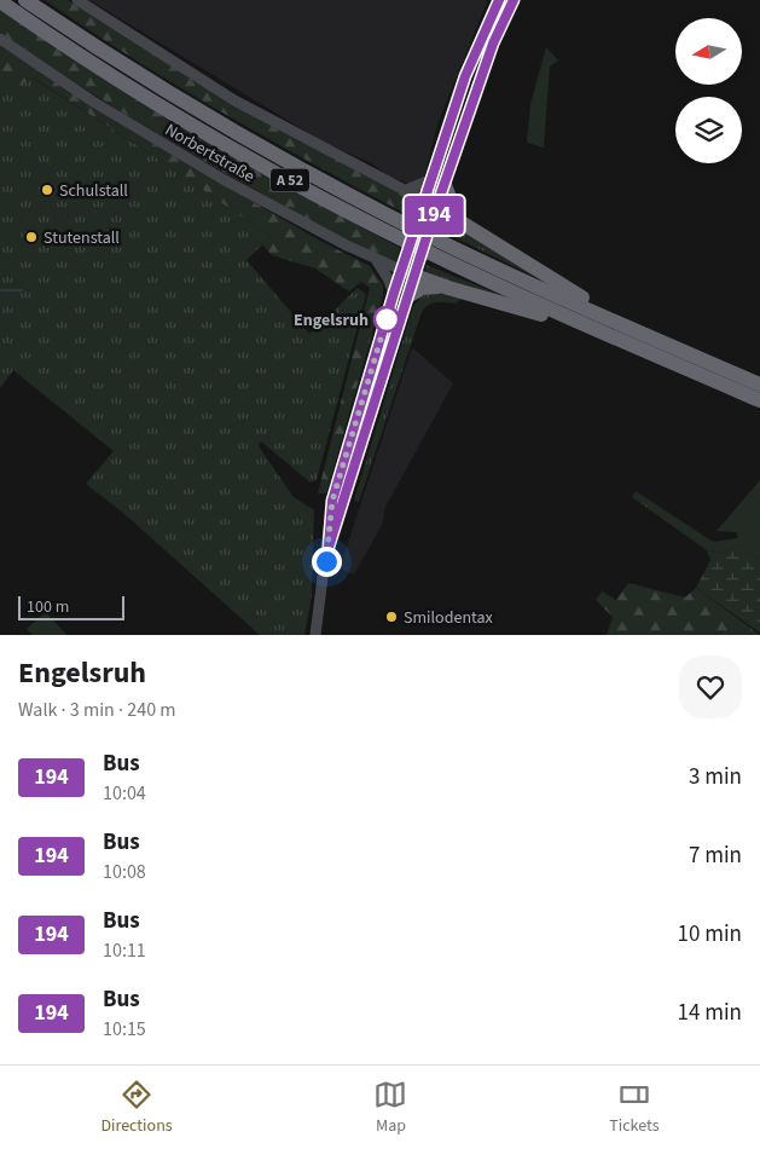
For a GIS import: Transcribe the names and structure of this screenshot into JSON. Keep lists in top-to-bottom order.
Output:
{
  "streets": {
    "highway": ["A 52"],
    "main road": ["Norbertstraße"]
  },
  "places": [
    "Schulstall",
    "Stutenstall",
    "Engelsruh",
    "Smilodentax"
  ],
  "lines": ["bus line 194"],
  "scale_bar": "100 m",
  "north": "left",
  "page": {
    "on_map": "194",
    "scale": "100 m",
    "heading": ["Engelsruh", "Walk · 3 min · 240 m"],
    "list": [
      {
        "mark": "194",
        "name": "Bus",
        "note": "10:04",
        "value": "3 min"
      },
      {
        "mark": "194",
        "name": "Bus",
        "note": "10:08",
        "value": "7 min"
      },
      {
        "mark": "194",
        "name": "Bus",
        "note": "10:11",
        "value": "10 min"
      },
      {
        "mark": "194",
        "name": "Bus",
        "note": "10:15",
        "value": "14 min"
      }
    ],
    "tabs": ["Directions", "Map", "Tickets"]
  }
}
